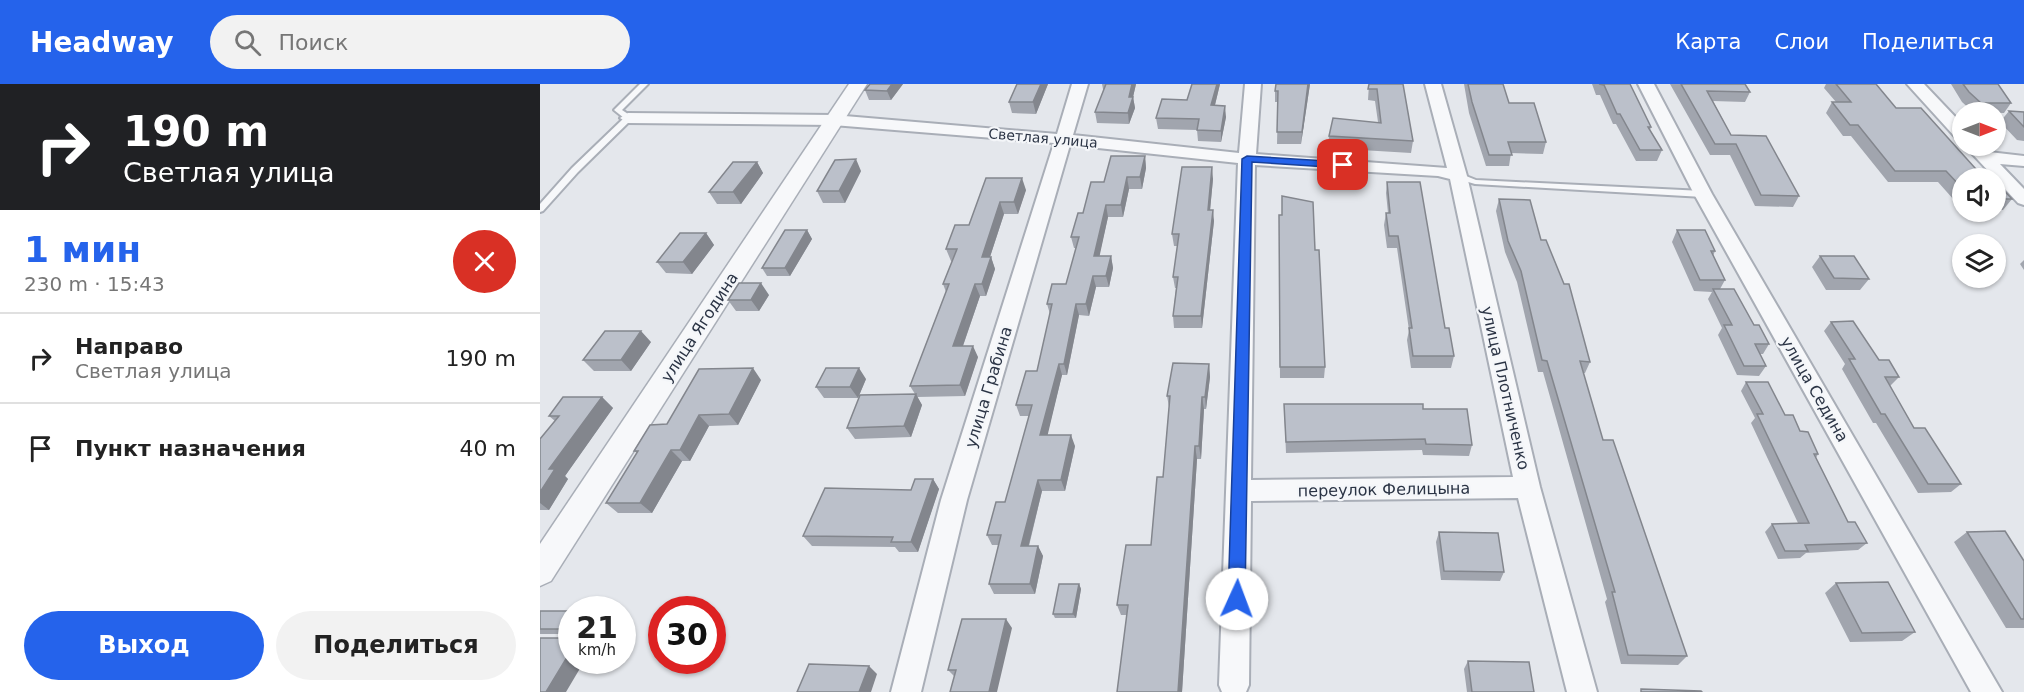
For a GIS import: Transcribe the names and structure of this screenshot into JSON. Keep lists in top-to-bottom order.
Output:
{
  "streets": {
    "street": [
      "Светлая улица",
      "улица Ягодина",
      "улица Грабина",
      "улица Плотниченко",
      "улица Седина",
      "переулок Фелицына"
    ]
  },
  "crossings": [
    ["Светлая улица", "улица Ягодина"],
    ["Светлая улица", "улица Грабина"],
    ["Светлая улица", "улица Плотниченко"],
    ["улица Плотниченко", "переулок Фелицына"]
  ],
  "north": "right",
  "page": {
    "header": "Headway",
    "search": "Поиск",
    "nav": ["Карта", "Слои", "Поделиться"],
    "turn": ["190 m", "Светлая улица"],
    "heading": ["1 мин", "230 m · 15:43"],
    "list": [
      {
        "name": "Направо",
        "note": "Светлая улица",
        "value": "190 m"
      },
      {
        "name": "Пункт назначения",
        "value": "40 m"
      }
    ],
    "speed": "21 km/h",
    "limit": "30",
    "buttons": ["Выход", "Поделиться"]
  }
}
